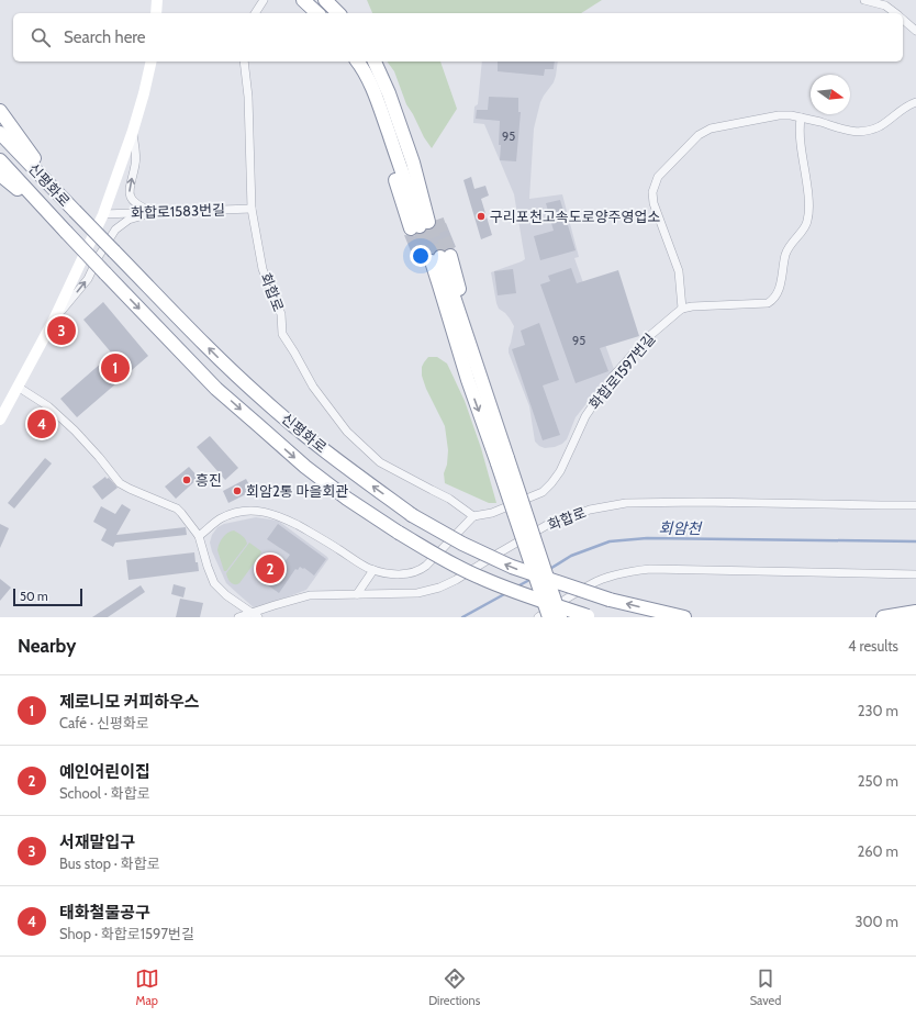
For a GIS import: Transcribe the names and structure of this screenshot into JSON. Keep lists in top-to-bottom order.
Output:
{
  "streets": {
    "highway": ["신평화로"],
    "street": ["화합로1583번길", "화합로", "화합로1597번길"]
  },
  "crossings": [
    ["화합로1583번길", "화합로"],
    ["화합로", "화합로1597번길"]
  ],
  "water": ["회암천"],
  "places": ["구리포천고속도로양주영업소", "흥진", "회암2통 마을회관"],
  "house_numbers": ["95", "95"],
  "scale_bar": "50 m",
  "north": "right",
  "page": {
    "search": "Search here",
    "pins": [
      "3",
      "1",
      "4",
      "2"
    ],
    "scale": "50 m",
    "heading": ["Nearby", "4 results"],
    "list": [
      {
        "mark": "1",
        "name": "제로니모 커피하우스",
        "note": "Café · 신평화로",
        "value": "230 m"
      },
      {
        "mark": "2",
        "name": "예인어린이집",
        "note": "School · 화합로",
        "value": "250 m"
      },
      {
        "mark": "3",
        "name": "서재말입구",
        "note": "Bus stop · 화합로",
        "value": "260 m"
      },
      {
        "mark": "4",
        "name": "태화철물공구",
        "note": "Shop · 화합로1597번길",
        "value": "300 m"
      }
    ],
    "nav": ["Map", "Directions", "Saved"]
  }
}
